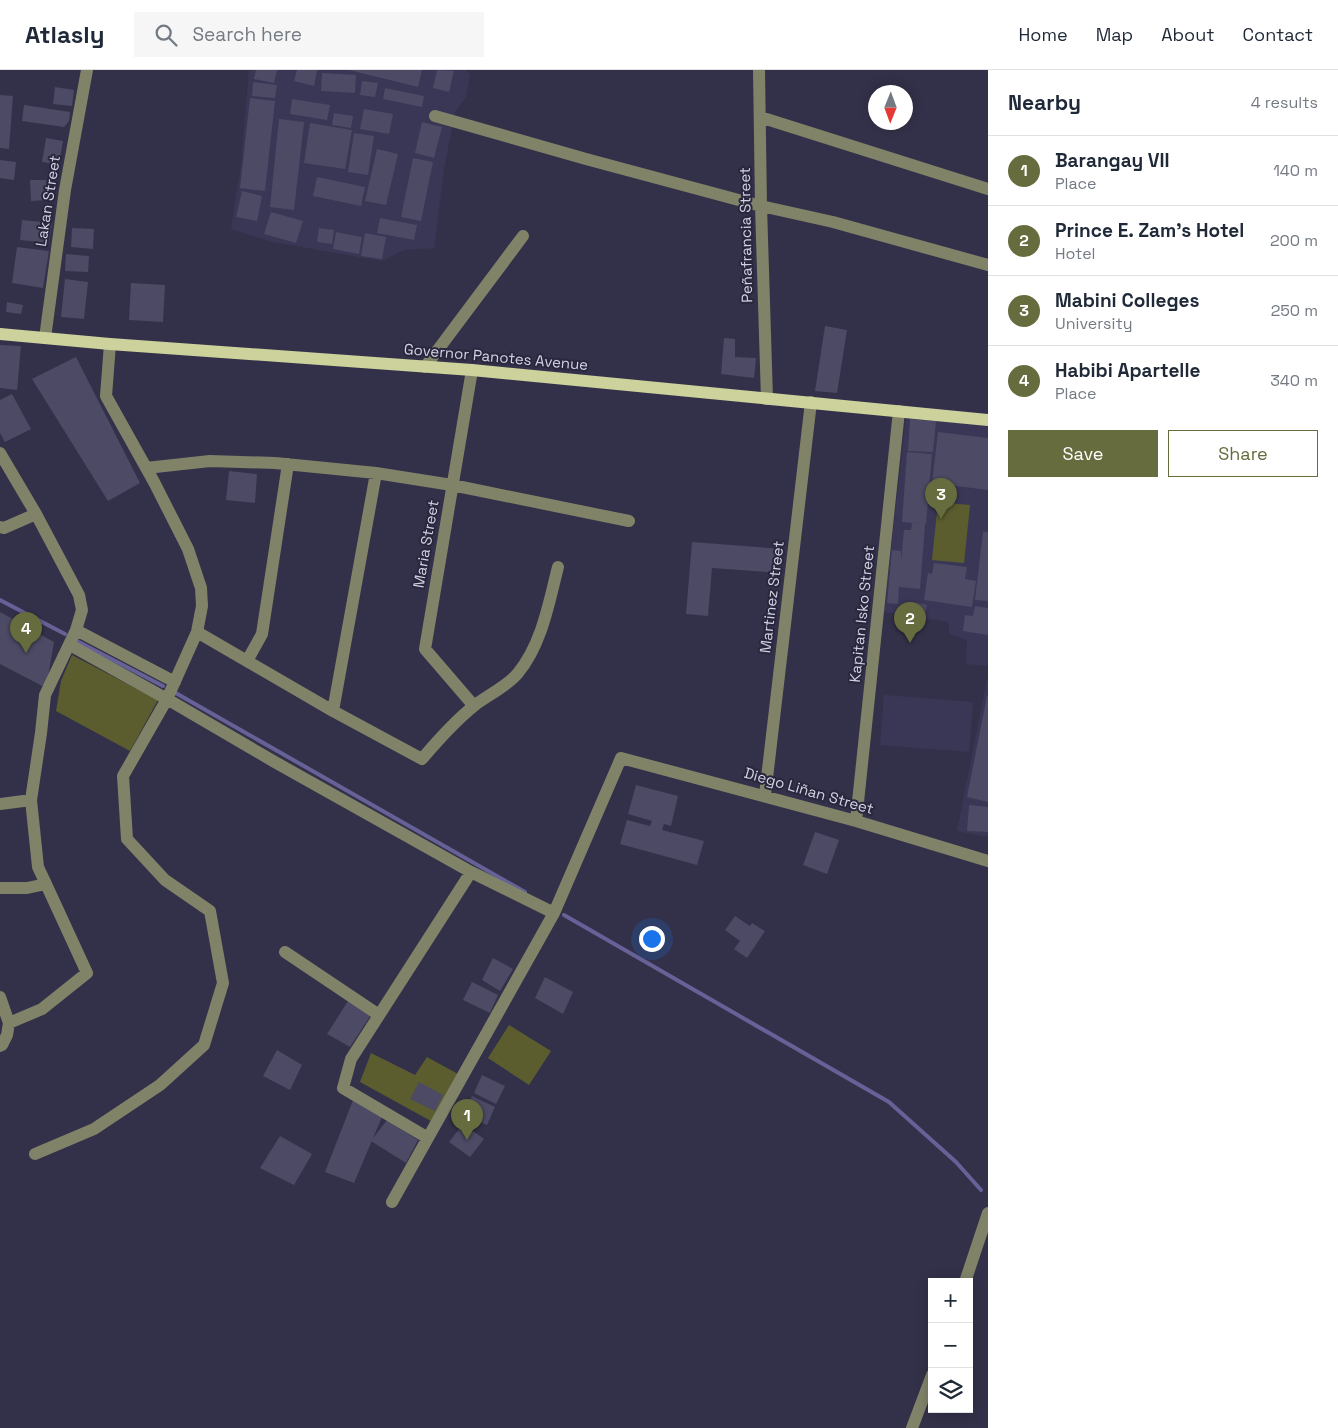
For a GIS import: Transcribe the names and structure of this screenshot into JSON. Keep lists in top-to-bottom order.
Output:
{
  "streets": {
    "main road": ["Governor Panotes Avenue"],
    "street": [
      "Lakan Street",
      "Peñafrancia Street",
      "Maria Street",
      "Martinez Street",
      "Kapitan Isko Street",
      "Diego Liñan Street"
    ]
  },
  "crossings": [
    ["Lakan Street", "Governor Panotes Avenue"],
    ["Peñafrancia Street", "Governor Panotes Avenue"],
    ["Governor Panotes Avenue", "Maria Street"],
    ["Governor Panotes Avenue", "Martinez Street"],
    ["Governor Panotes Avenue", "Kapitan Isko Street"],
    ["Martinez Street", "Diego Liñan Street"],
    ["Kapitan Isko Street", "Diego Liñan Street"]
  ],
  "north": "bottom",
  "page": {
    "header": "Atlasly",
    "search": "Search here",
    "nav": [
      "Home",
      "Map",
      "About",
      "Contact"
    ],
    "heading": ["Nearby", "4 results"],
    "list": [
      {
        "mark": "1",
        "name": "Barangay VII",
        "note": "Place",
        "value": "140 m"
      },
      {
        "mark": "2",
        "name": "Prince E. Zam’s Hotel",
        "note": "Hotel",
        "value": "200 m"
      },
      {
        "mark": "3",
        "name": "Mabini Colleges",
        "note": "University",
        "value": "250 m"
      },
      {
        "mark": "4",
        "name": "Habibi Apartelle",
        "note": "Place",
        "value": "340 m"
      }
    ],
    "buttons": ["Save", "Share"],
    "pins": [
      "3",
      "2",
      "4",
      "1"
    ],
    "map_buttons": ["+", "−"]
  }
}
